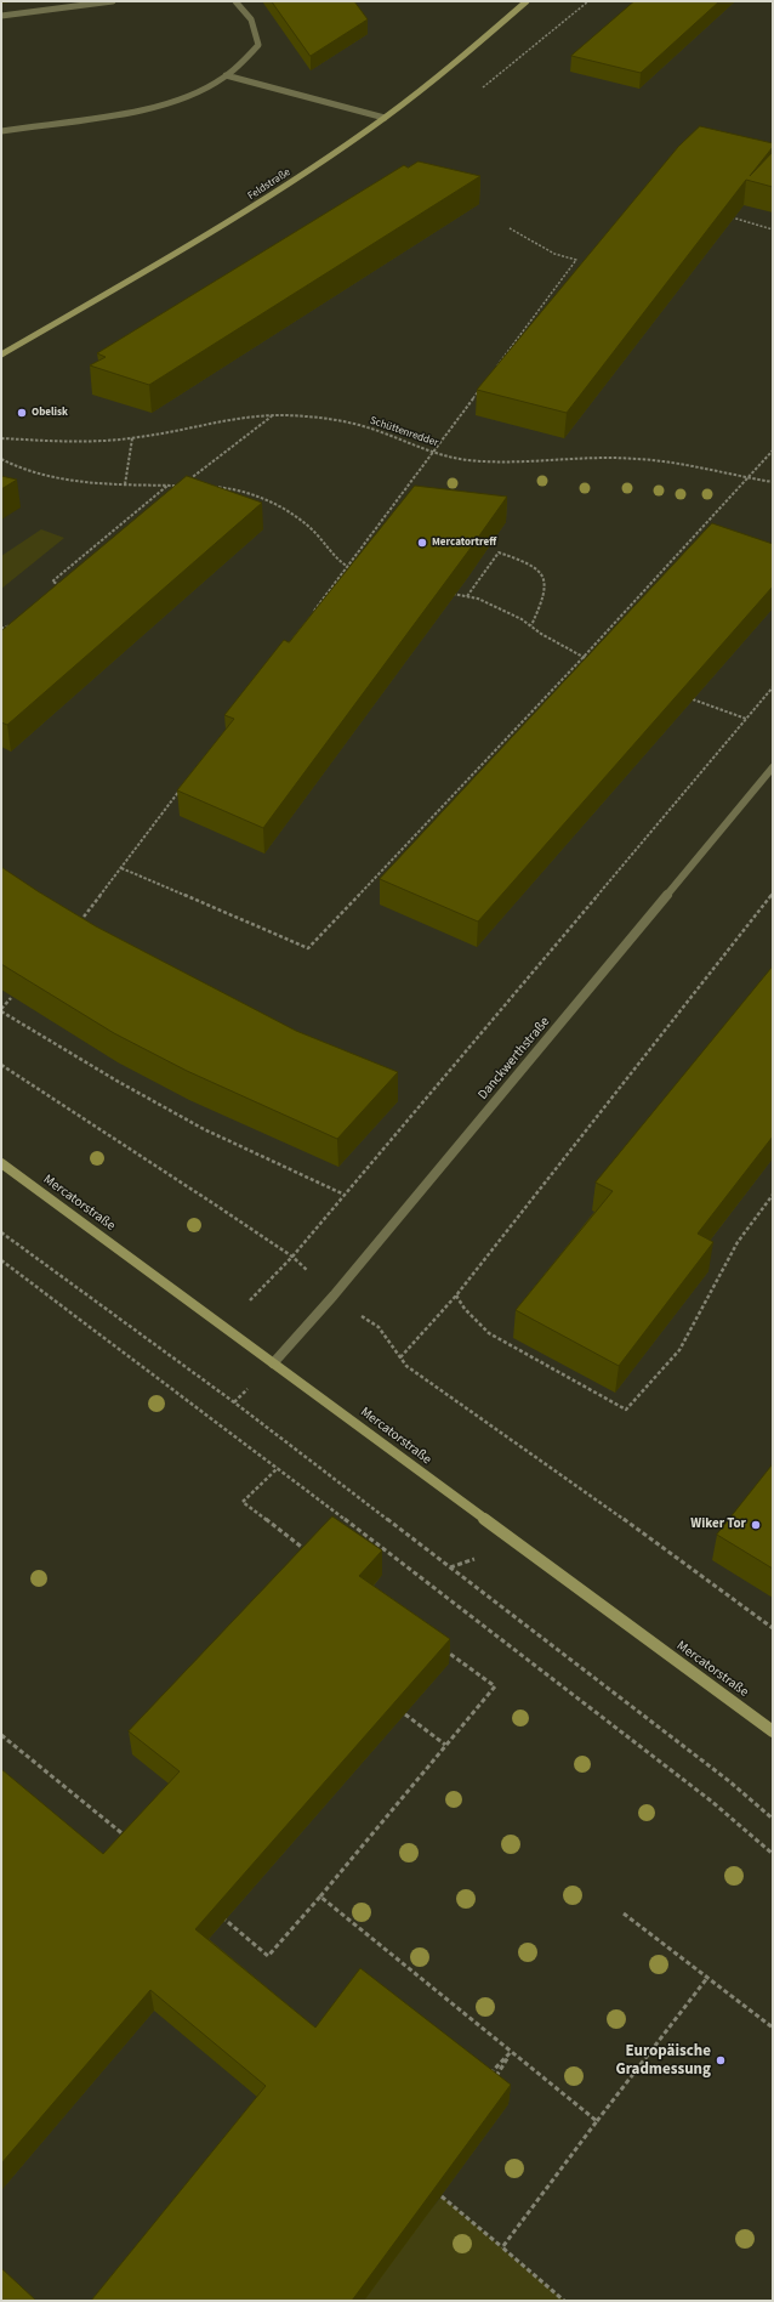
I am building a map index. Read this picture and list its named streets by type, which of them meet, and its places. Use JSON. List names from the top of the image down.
{
  "streets": {
    "street": ["Feldstraße", "Danckwerthstraße", "Mercatorstraße"],
    "path": ["Schüttenredder"]
  },
  "crossings": [
    ["Danckwerthstraße", "Mercatorstraße"]
  ],
  "places": [
    "Obelisk",
    "Mercatortreff",
    "Wiker Tor",
    "Europäische Gradmessung"
  ]
}
